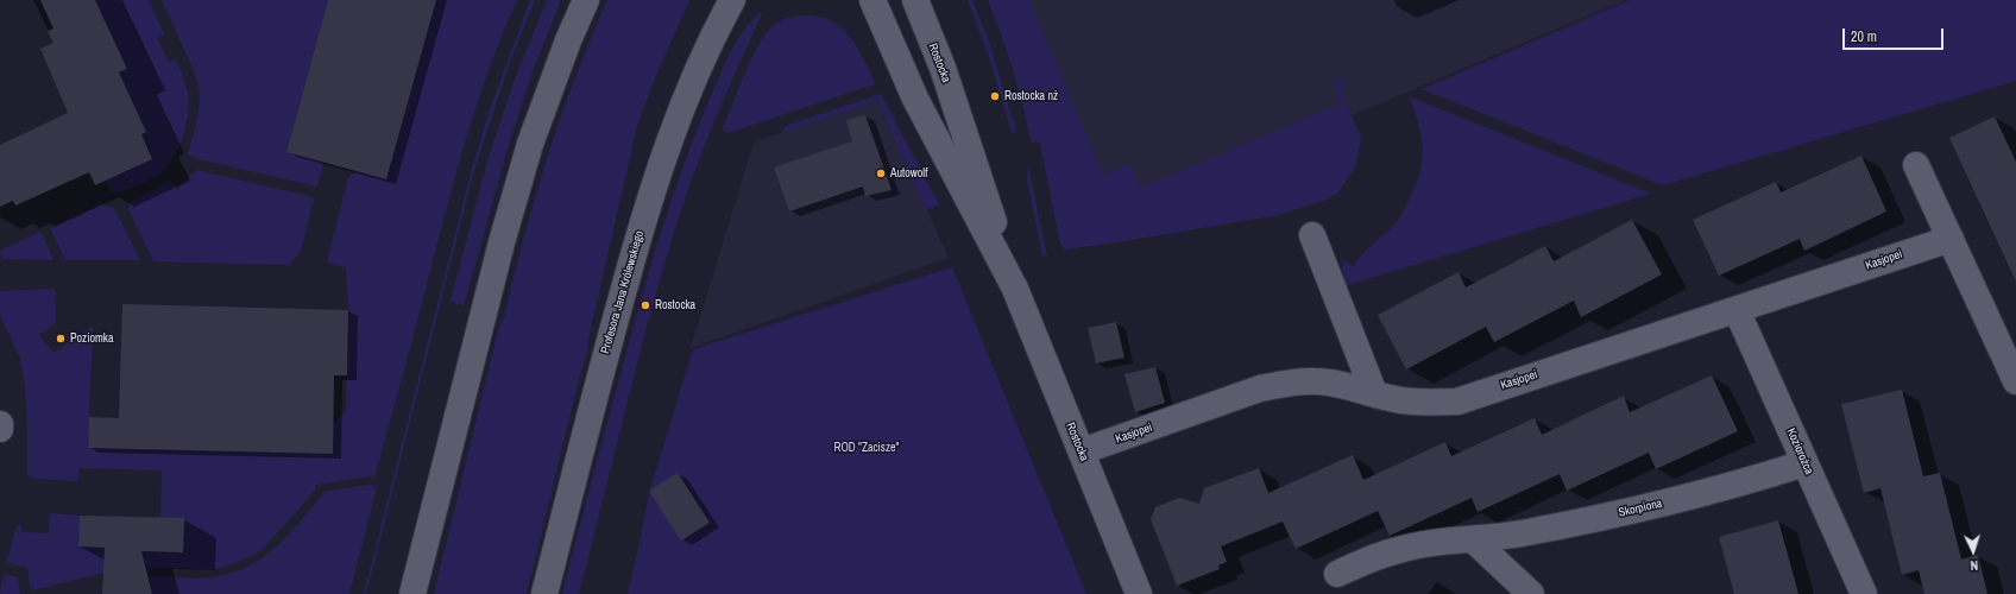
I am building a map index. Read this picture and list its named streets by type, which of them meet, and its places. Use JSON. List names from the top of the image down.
{
  "streets": {
    "street": [
      "Rostocka",
      "Kasjopei",
      "Profesora Jana Królewskiego",
      "Koziorożca",
      "Skorpiona"
    ]
  },
  "crossings": [
    ["Rostocka", "Kasjopei"],
    ["Kasjopei", "Koziorożca"],
    ["Koziorożca", "Skorpiona"]
  ],
  "parks": ["ROD \"Zacisze\""],
  "places": [
    "Rostocka nż",
    "Autowolf",
    "Rostocka",
    "Poziomka"
  ],
  "scale_bar": "20 m",
  "north": "bottom"
}
